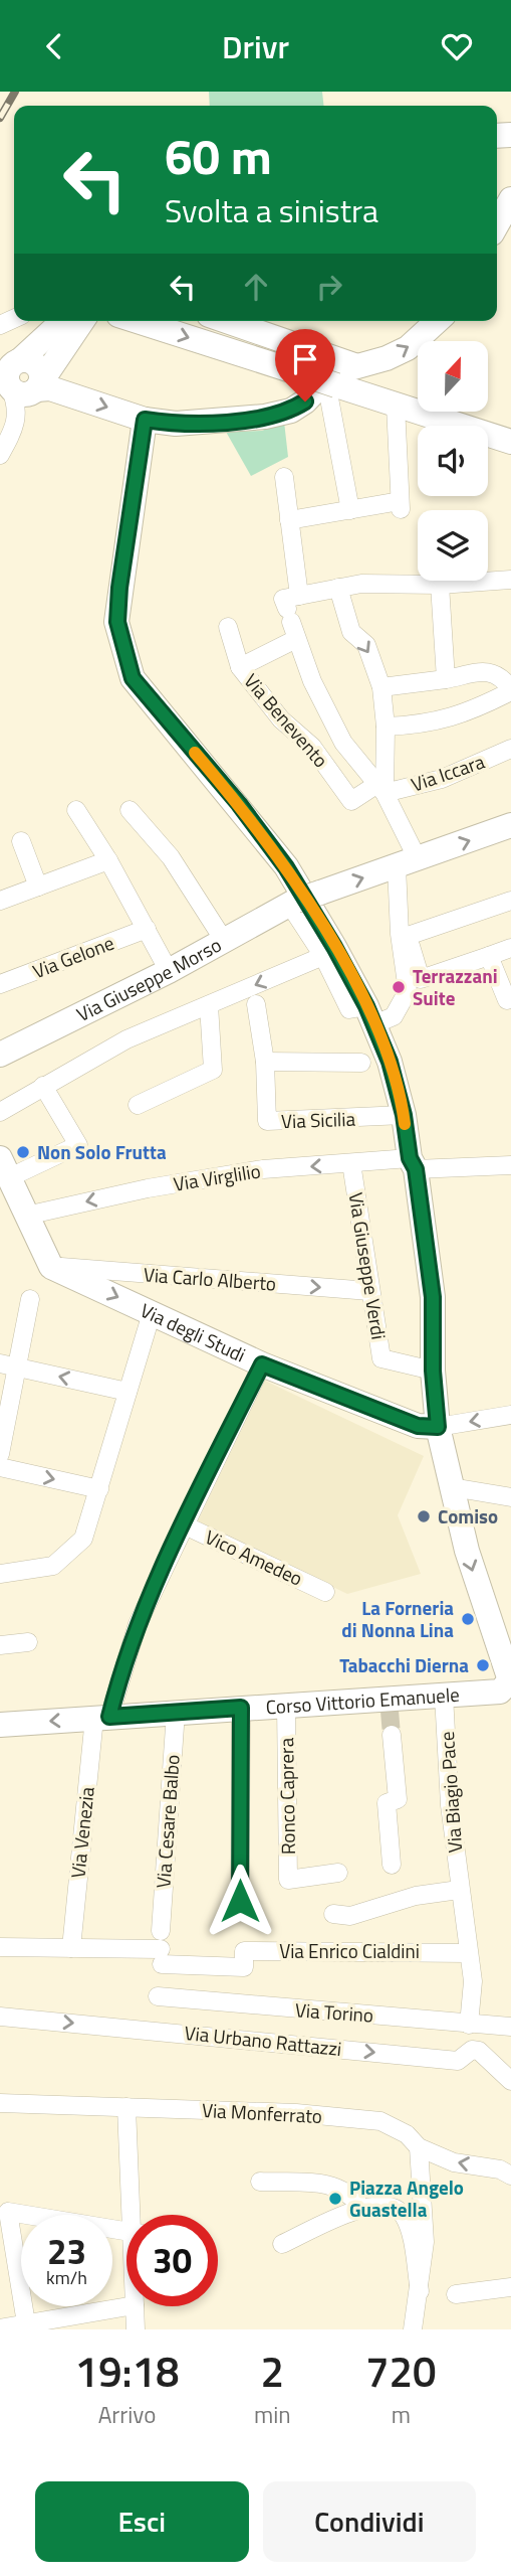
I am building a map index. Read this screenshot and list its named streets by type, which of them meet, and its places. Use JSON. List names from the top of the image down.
{
  "streets": {
    "street": [
      "Via Benevento",
      "Via Iccara",
      "Via Gelone",
      "Via Giuseppe Morso",
      "Via Sicilia",
      "Via Virglilio",
      "Via Giuseppe Verdi",
      "Via Carlo Alberto",
      "Via degli Studi",
      "Vico Amedeo",
      "Corso Vittorio Emanuele",
      "Via Biagio Pace",
      "Ronco Caprera",
      "Via Cesare Balbo",
      "Via Venezia",
      "Via Enrico Cialdini",
      "Via Torino",
      "Via Urbano Rattazzi",
      "Via Monferrato"
    ]
  },
  "crossings": [
    ["Via Benevento", "Via Iccara"],
    ["Via Virglilio", "Via Giuseppe Verdi"],
    ["Via Giuseppe Verdi", "Via Carlo Alberto"],
    ["Via Carlo Alberto", "Via degli Studi"],
    ["Via degli Studi", "Via Venezia"],
    ["Vico Amedeo", "Via Venezia"],
    ["Corso Vittorio Emanuele", "Via Biagio Pace"],
    ["Corso Vittorio Emanuele", "Ronco Caprera"],
    ["Corso Vittorio Emanuele", "Via Cesare Balbo"],
    ["Corso Vittorio Emanuele", "Via Venezia"],
    ["Via Biagio Pace", "Via Enrico Cialdini"],
    ["Via Biagio Pace", "Via Torino"],
    ["Via Cesare Balbo", "Via Enrico Cialdini"]
  ],
  "one_way": ["Via Carlo Alberto"],
  "places": [
    "Terrazzani Suite",
    "Non Solo Frutta",
    "Comiso",
    "La Forneria di Nonna Lina",
    "Tabacchi Dierna",
    "Piazza Angelo Guastella"
  ],
  "north": "top",
  "page": {
    "header": "Drivr",
    "turn": ["60 m", "Svolta a sinistra"],
    "speed": "23 km/h",
    "limit": "30",
    "eta": [
      "19:18",
      "Arrivo",
      "2",
      "min",
      "720",
      "m"
    ],
    "buttons": ["Esci", "Condividi"]
  }
}
